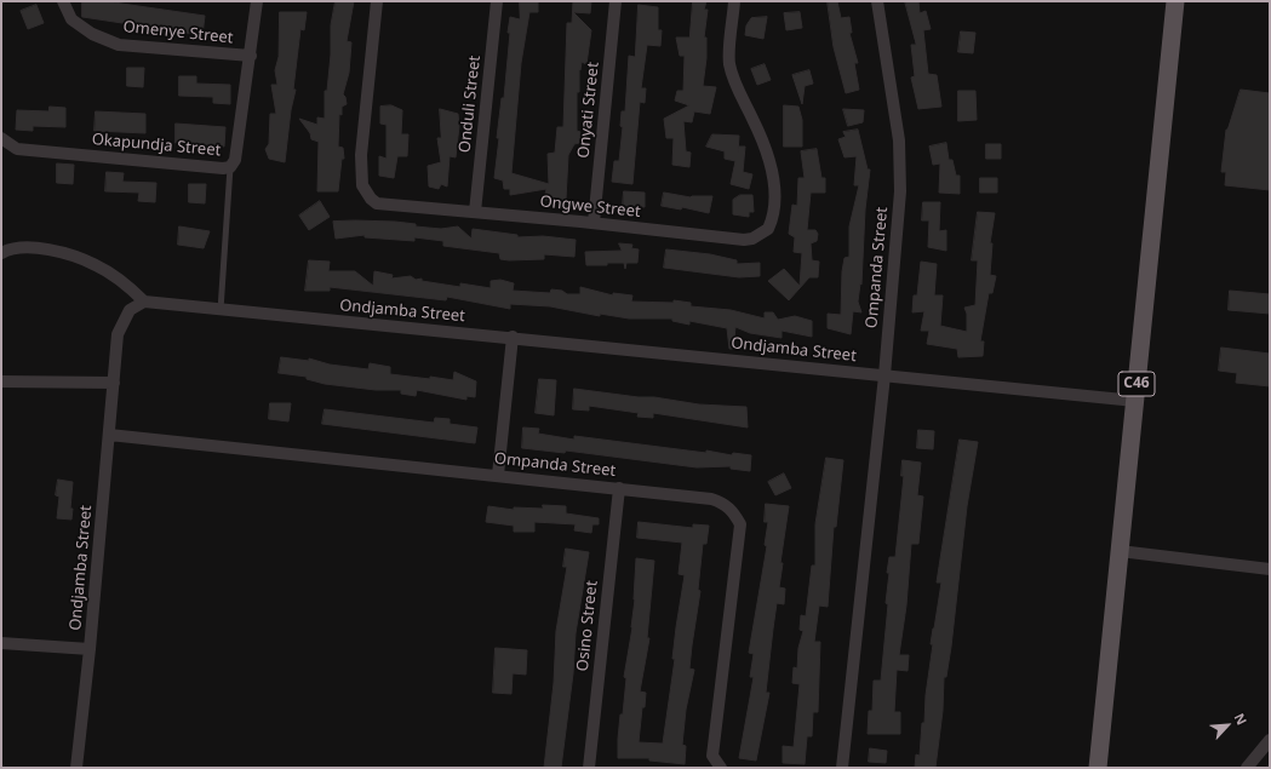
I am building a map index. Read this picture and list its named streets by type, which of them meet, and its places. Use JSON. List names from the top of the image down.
{
  "streets": {
    "main road": ["C46"],
    "street": [
      "Omenye Street",
      "Onduli Street",
      "Onyati Street",
      "Okapundja Street",
      "Ongwe Street",
      "Ompanda Street",
      "Ondjamba Street",
      "Osino Street"
    ]
  },
  "crossings": [
    ["Omenye Street", "Okapundja Street"],
    ["Onduli Street", "Ongwe Street"],
    ["Onyati Street", "Ongwe Street"],
    ["Ompanda Street", "Ondjamba Street"],
    ["Ompanda Street", "Osino Street"],
    ["Ondjamba Street", "C46"]
  ],
  "north": "top right"
}
